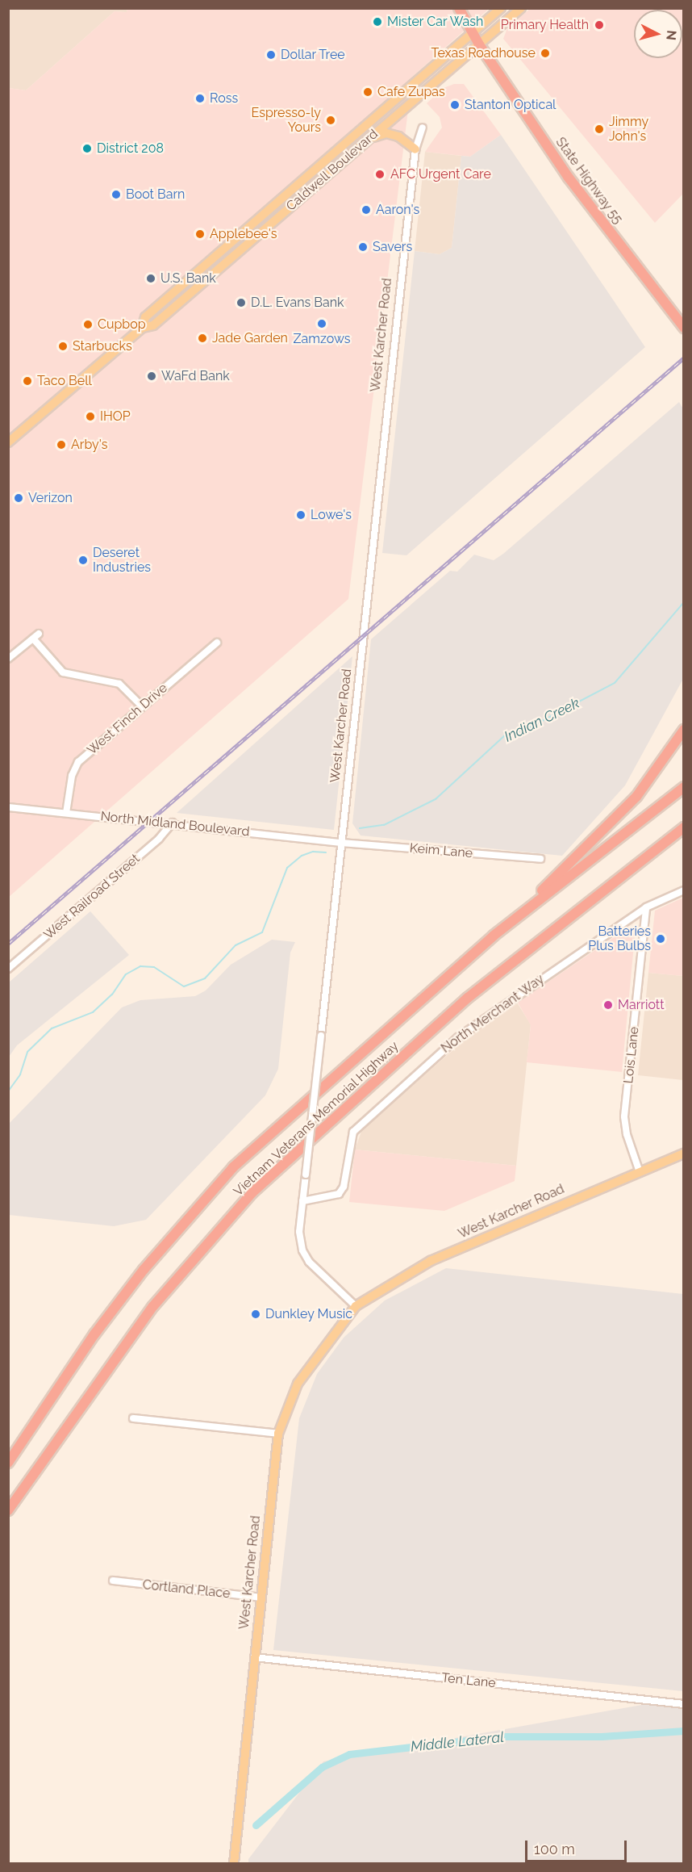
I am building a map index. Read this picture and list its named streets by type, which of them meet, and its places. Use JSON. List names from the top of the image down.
{
  "streets": {
    "highway": ["State Highway 55", "Vietnam Veterans Memorial Highway"],
    "main road": ["Caldwell Boulevard", "West Karcher Road"],
    "street": [
      "West Finch Drive",
      "North Midland Boulevard",
      "Keim Lane",
      "West Railroad Street",
      "North Merchant Way",
      "Lois Lane",
      "Cortland Place",
      "Ten Lane"
    ]
  },
  "crossings": [
    ["Caldwell Boulevard", "State Highway 55"],
    ["West Karcher Road", "North Midland Boulevard"],
    ["West Karcher Road", "Keim Lane"],
    ["West Karcher Road", "North Merchant Way"],
    ["West Karcher Road", "Lois Lane"],
    ["West Karcher Road", "Cortland Place"],
    ["West Karcher Road", "Ten Lane"],
    ["West Finch Drive", "North Midland Boulevard"],
    ["North Midland Boulevard", "Keim Lane"],
    ["North Midland Boulevard", "West Railroad Street"],
    ["North Merchant Way", "Lois Lane"]
  ],
  "water": ["Indian Creek", "Middle Lateral"],
  "places": [
    "Mister Car Wash",
    "Primary Health",
    "Texas Roadhouse",
    "Dollar Tree",
    "Cafe Zupas",
    "Ross",
    "Stanton Optical",
    "Espresso-ly Yours",
    "Jimmy John's",
    "District 208",
    "AFC Urgent Care",
    "Boot Barn",
    "Aaron's",
    "Applebee's",
    "Savers",
    "U.S. Bank",
    "D.L. Evans Bank",
    "Zamzows",
    "Cupbop",
    "Jade Garden",
    "Starbucks",
    "WaFd Bank",
    "Taco Bell",
    "IHOP",
    "Arby's",
    "Verizon",
    "Lowe's",
    "Deseret Industries",
    "Batteries Plus Bulbs",
    "Marriott",
    "Dunkley Music"
  ],
  "scale_bar": "100 m",
  "north": "right"
}
